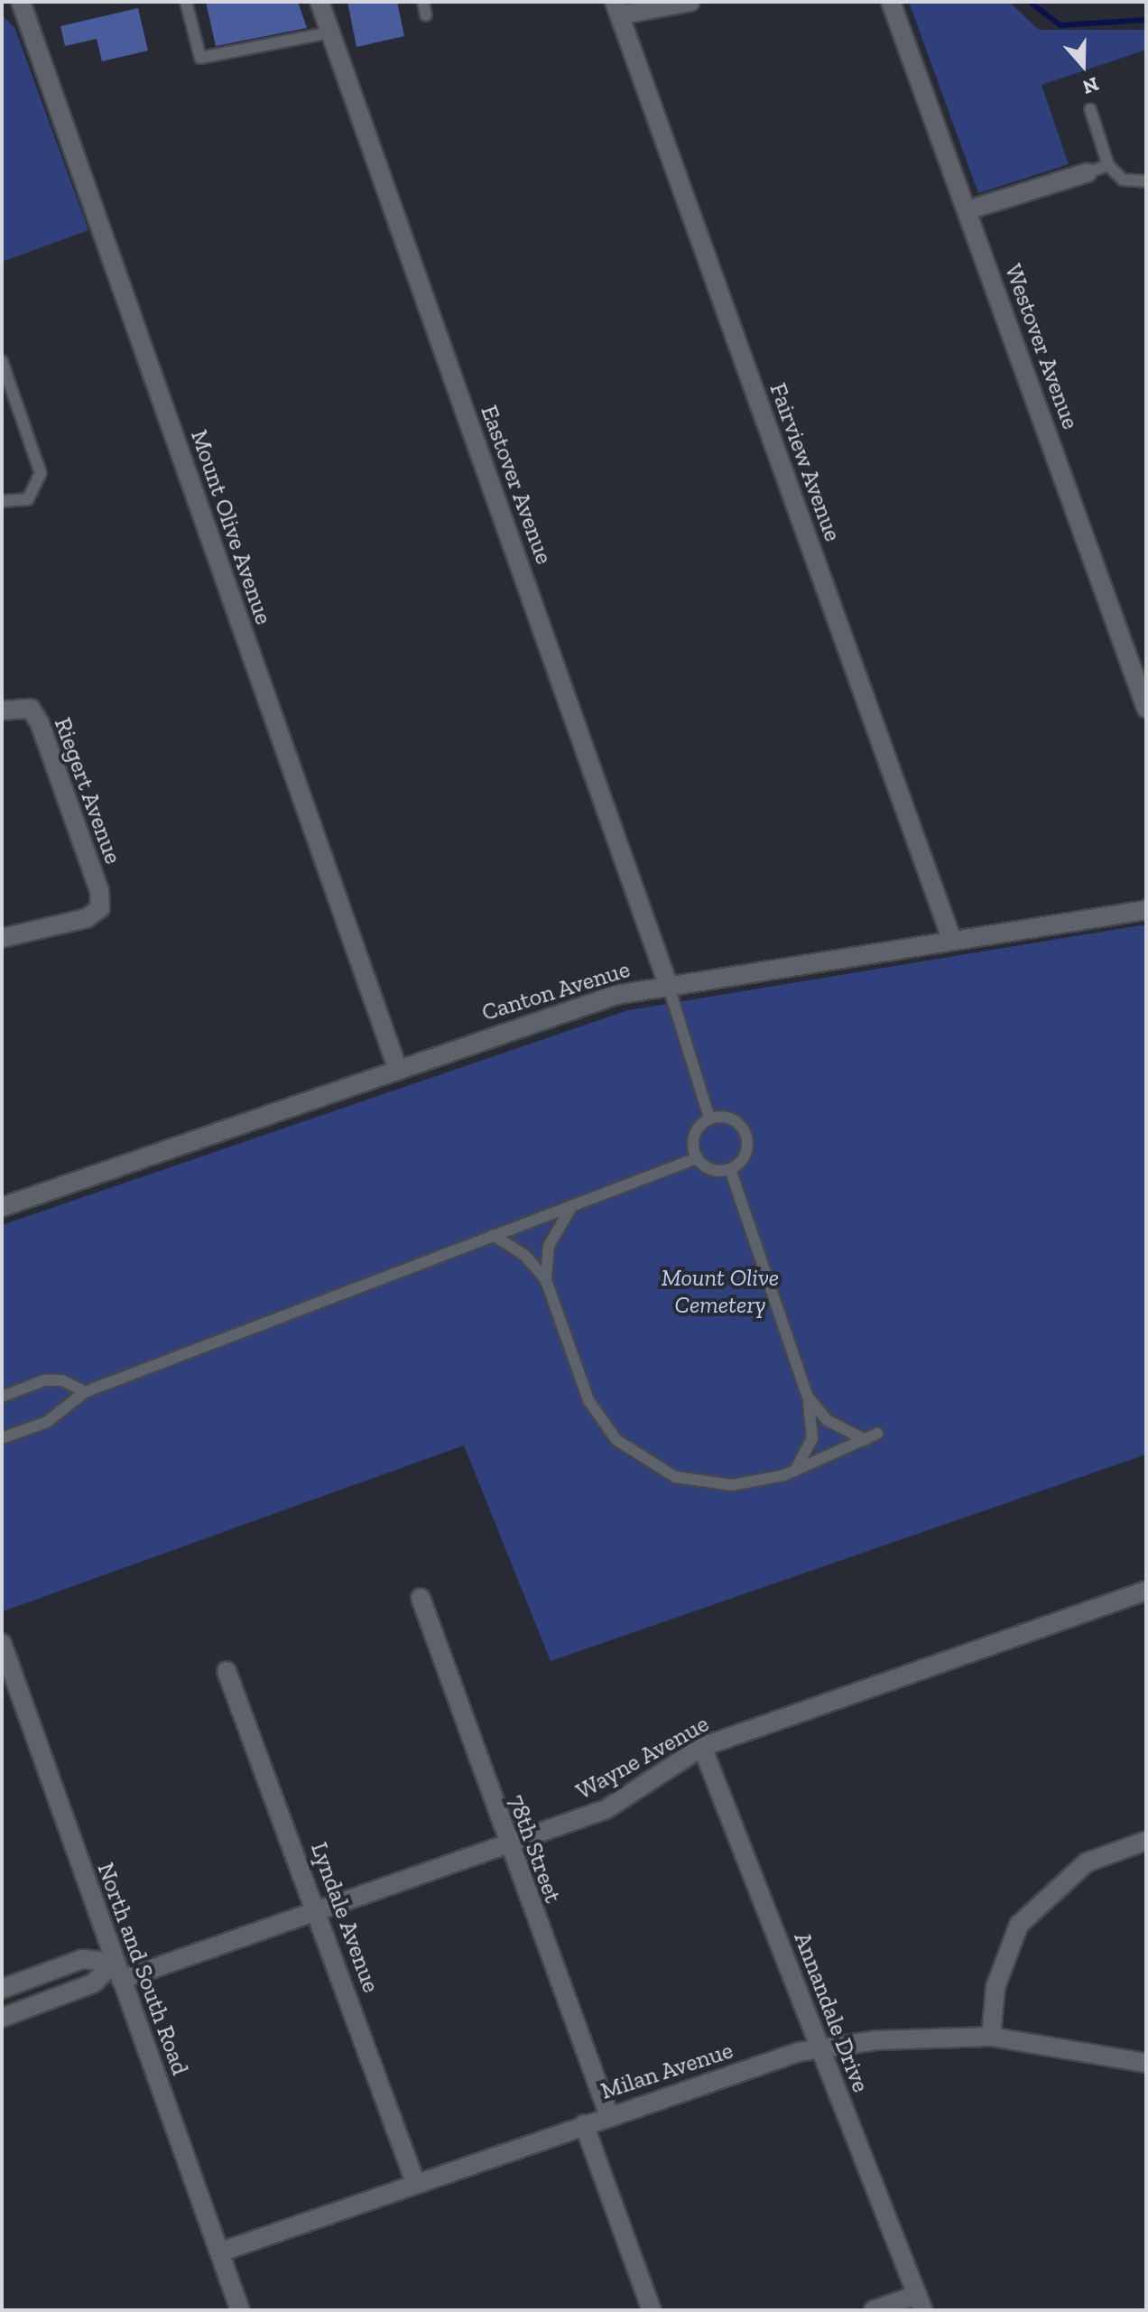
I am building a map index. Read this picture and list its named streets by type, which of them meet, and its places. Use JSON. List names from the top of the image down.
{
  "streets": {
    "street": [
      "Westover Avenue",
      "Fairview Avenue",
      "Eastover Avenue",
      "Mount Olive Avenue",
      "Riegert Avenue",
      "Canton Avenue",
      "Wayne Avenue",
      "78th Street",
      "Lyndale Avenue",
      "North and South Road",
      "Annandale Drive",
      "Milan Avenue"
    ]
  },
  "crossings": [
    ["Fairview Avenue", "Canton Avenue"],
    ["Eastover Avenue", "Canton Avenue"],
    ["Mount Olive Avenue", "Canton Avenue"],
    ["Wayne Avenue", "78th Street"],
    ["Wayne Avenue", "Lyndale Avenue"],
    ["Wayne Avenue", "North and South Road"],
    ["Wayne Avenue", "Annandale Drive"],
    ["78th Street", "Milan Avenue"],
    ["Lyndale Avenue", "Milan Avenue"],
    ["North and South Road", "Milan Avenue"],
    ["Annandale Drive", "Milan Avenue"]
  ],
  "parks": ["Mount Olive Cemetery"],
  "north": "bottom"
}
